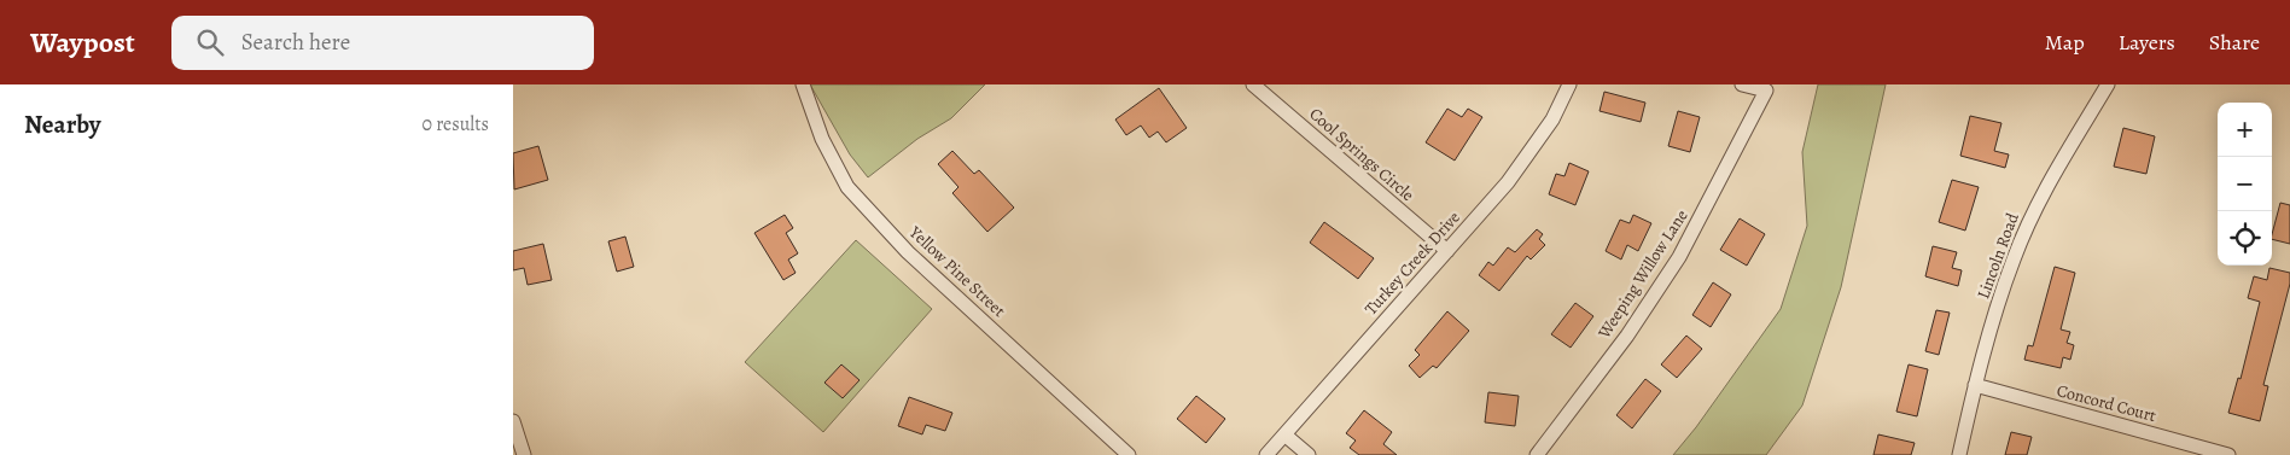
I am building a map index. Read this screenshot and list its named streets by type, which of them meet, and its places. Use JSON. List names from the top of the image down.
{
  "streets": {
    "street": [
      "Cool Springs Circle",
      "Lincoln Road",
      "Turkey Creek Drive",
      "Yellow Pine Street",
      "Weeping Willow Lane",
      "Concord Court"
    ]
  },
  "crossings": [
    ["Cool Springs Circle", "Turkey Creek Drive"],
    ["Lincoln Road", "Concord Court"]
  ],
  "page": {
    "header": "Waypost",
    "search": "Search here",
    "nav": ["Map", "Layers", "Share"],
    "heading": ["Nearby", "0 results"],
    "map_buttons": ["+", "−"]
  }
}
